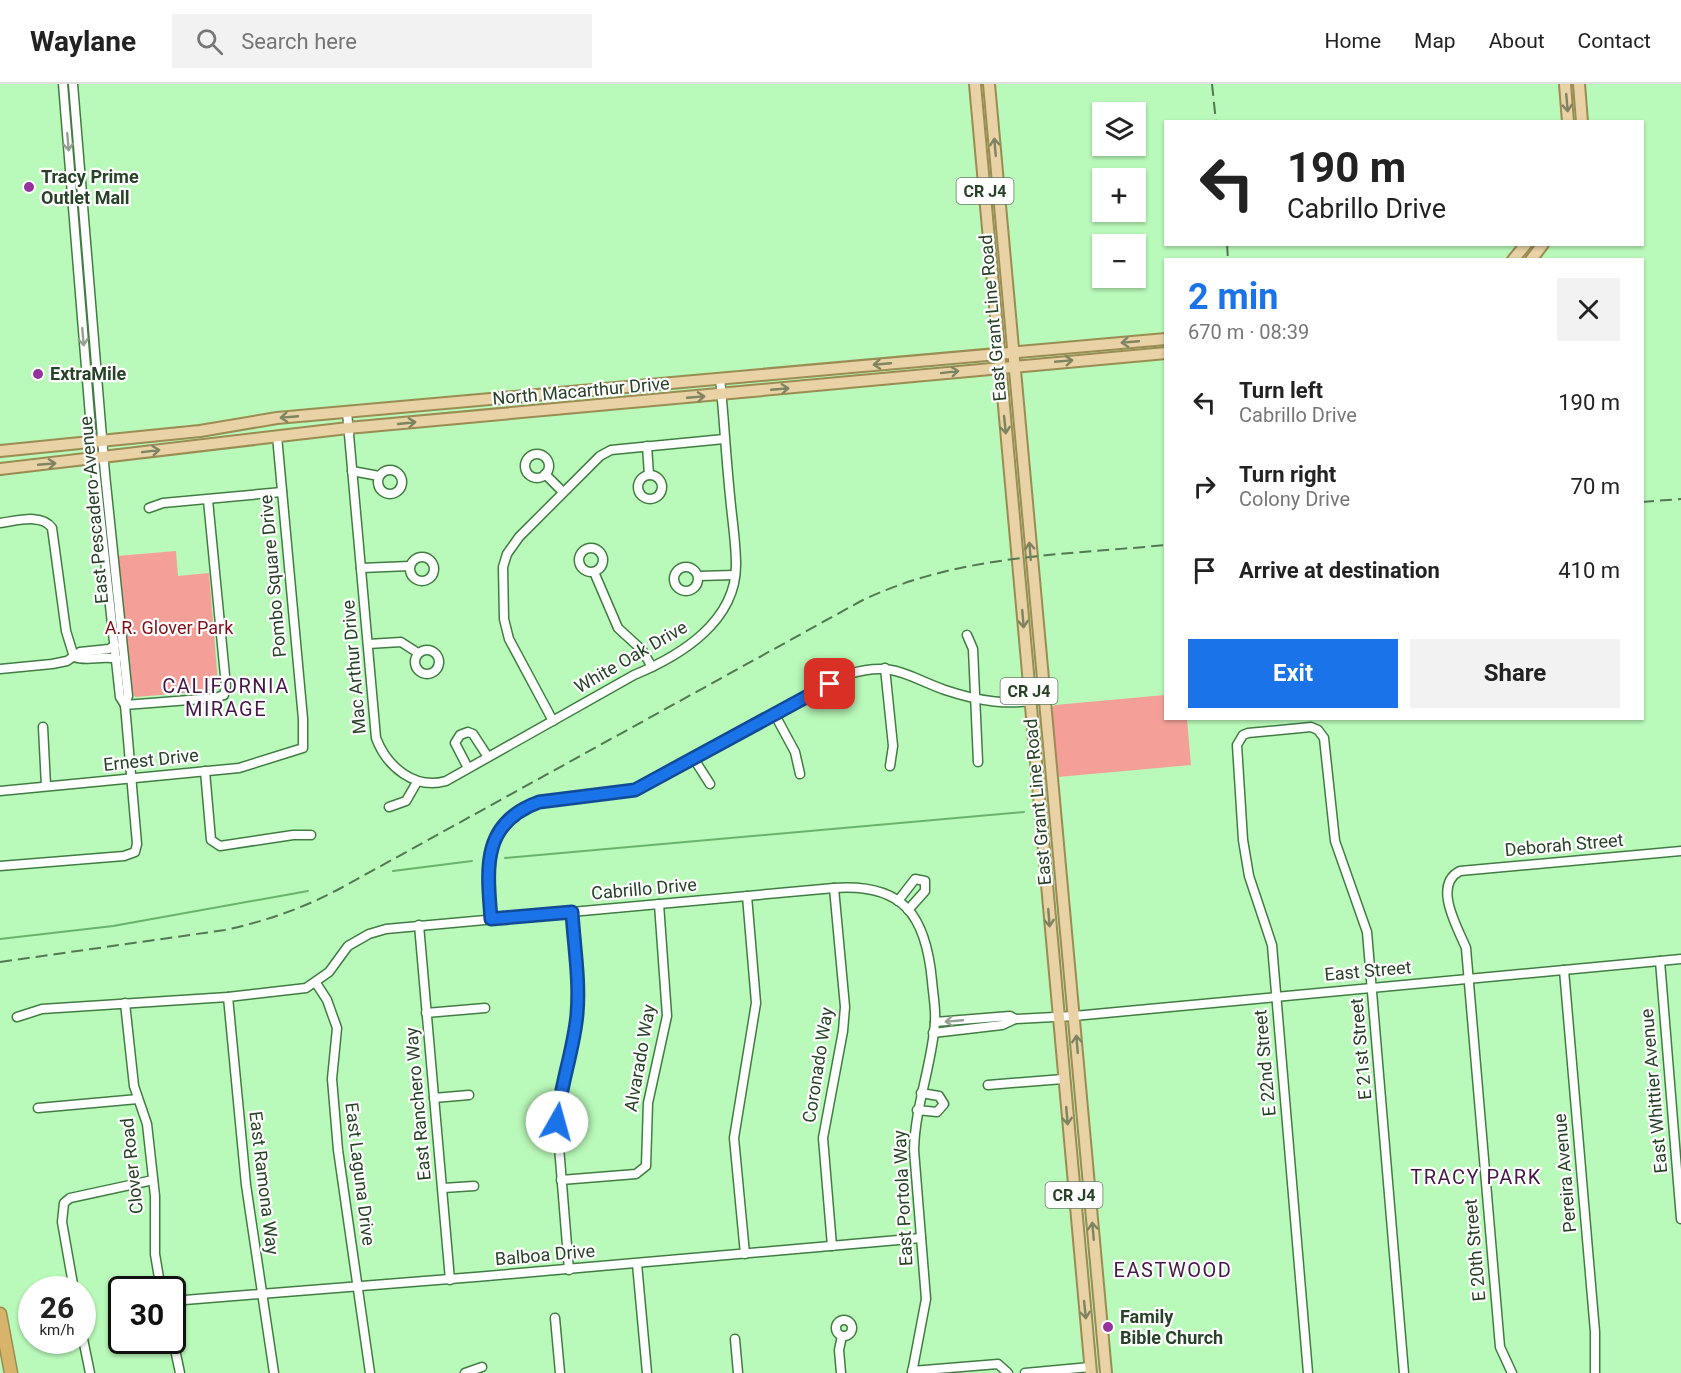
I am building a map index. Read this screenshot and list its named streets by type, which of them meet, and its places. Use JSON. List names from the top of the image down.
{
  "streets": {
    "main road": ["CR J4", "East Grant Line Road", "North Macarthur Drive"],
    "street": [
      "East Pescadero Avenue",
      "Pombo Square Drive",
      "White Oak Drive",
      "Mac Arthur Drive",
      "Ernest Drive",
      "Deborah Street",
      "Cabrillo Drive",
      "East Street",
      "E 21st Street",
      "Alvarado Way",
      "E 22nd Street",
      "Coronado Way",
      "East Whittier Avenue",
      "East Ranchero Way",
      "Clover Road",
      "Pereira Avenue",
      "East Laguna Drive",
      "East Ramona Way",
      "East Portola Way",
      "E 20th Street",
      "Balboa Drive"
    ]
  },
  "crossings": [
    ["East Grant Line Road", "North Macarthur Drive"],
    ["East Grant Line Road", "East Street"],
    ["North Macarthur Drive", "East Pescadero Avenue"],
    ["North Macarthur Drive", "Pombo Square Drive"],
    ["North Macarthur Drive", "White Oak Drive"],
    ["North Macarthur Drive", "Mac Arthur Drive"],
    ["Pombo Square Drive", "Ernest Drive"],
    ["White Oak Drive", "Mac Arthur Drive"],
    ["Deborah Street", "E 20th Street"],
    ["Cabrillo Drive", "Alvarado Way"],
    ["Cabrillo Drive", "Coronado Way"],
    ["Cabrillo Drive", "East Ranchero Way"],
    ["Cabrillo Drive", "East Laguna Drive"],
    ["Cabrillo Drive", "East Portola Way"],
    ["East Street", "E 21st Street"],
    ["East Street", "E 22nd Street"],
    ["East Street", "East Whittier Avenue"],
    ["East Street", "Pereira Avenue"],
    ["East Street", "E 20th Street"],
    ["E 21st Street", "E 22nd Street"],
    ["Coronado Way", "Balboa Drive"],
    ["East Ranchero Way", "Balboa Drive"],
    ["East Laguna Drive", "Balboa Drive"],
    ["East Ramona Way", "Balboa Drive"],
    ["East Portola Way", "Balboa Drive"]
  ],
  "districts": ["CALIFORNIA MIRAGE", "TRACY PARK", "EASTWOOD"],
  "parks": ["A.R. Glover Park"],
  "places": ["Tracy Prime Outlet Mall", "ExtraMile", "Family Bible Church"],
  "page": {
    "header": "Waylane",
    "search": "Search here",
    "nav": [
      "Home",
      "Map",
      "About",
      "Contact"
    ],
    "map_buttons": ["+", "−"],
    "turn": ["190 m", "Cabrillo Drive"],
    "heading": ["2 min", "670 m · 08:39"],
    "list": [
      {
        "name": "Turn left",
        "note": "Cabrillo Drive",
        "value": "190 m"
      },
      {
        "name": "Turn right",
        "note": "Colony Drive",
        "value": "70 m"
      },
      {
        "name": "Arrive at destination",
        "value": "410 m"
      }
    ],
    "buttons": ["Exit", "Share"],
    "speed": "26 km/h",
    "limit": "30"
  }
}
